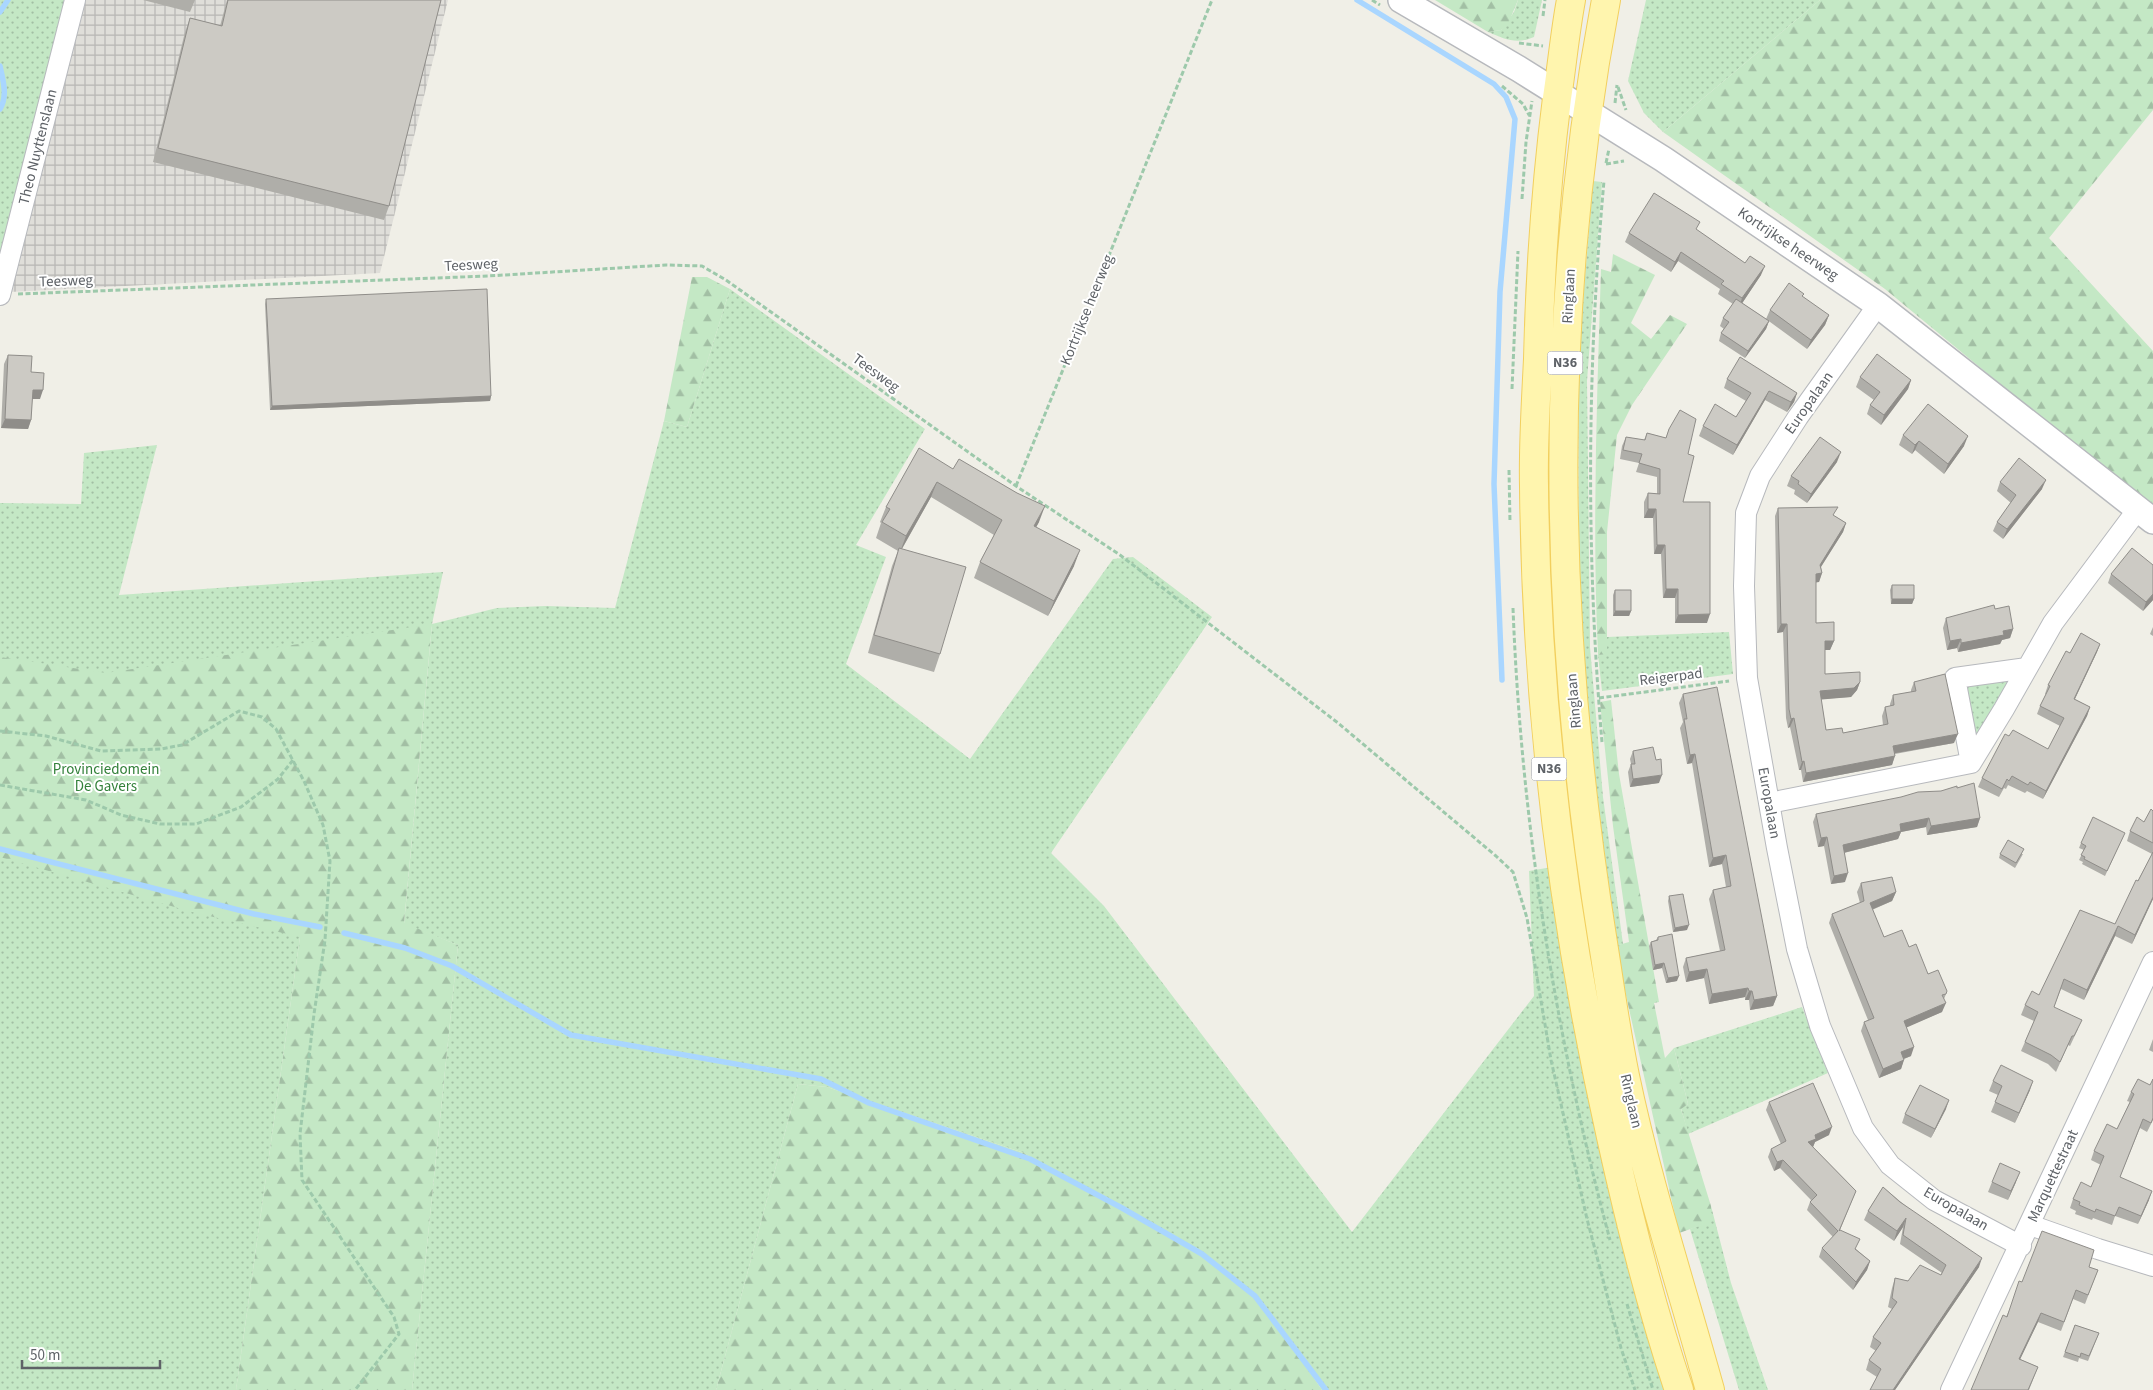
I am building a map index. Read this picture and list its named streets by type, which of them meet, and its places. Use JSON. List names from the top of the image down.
{
  "streets": {
    "main road": ["Ringlaan", "N36"],
    "street": [
      "Theo Nuyttenslaan",
      "Kortrijkse heerweg",
      "Europalaan",
      "Marquettestraat"
    ],
    "path": ["Teesweg", "Reigerpad"]
  },
  "crossings": [
    ["Theo Nuyttenslaan", "Teesweg"],
    ["Kortrijkse heerweg", "Teesweg"],
    ["Kortrijkse heerweg", "Ringlaan"],
    ["Kortrijkse heerweg", "Europalaan"],
    ["Europalaan", "Reigerpad"],
    ["Europalaan", "Marquettestraat"]
  ],
  "parks": ["Provinciedomein De Gavers"],
  "scale_bar": "50 m"
}
